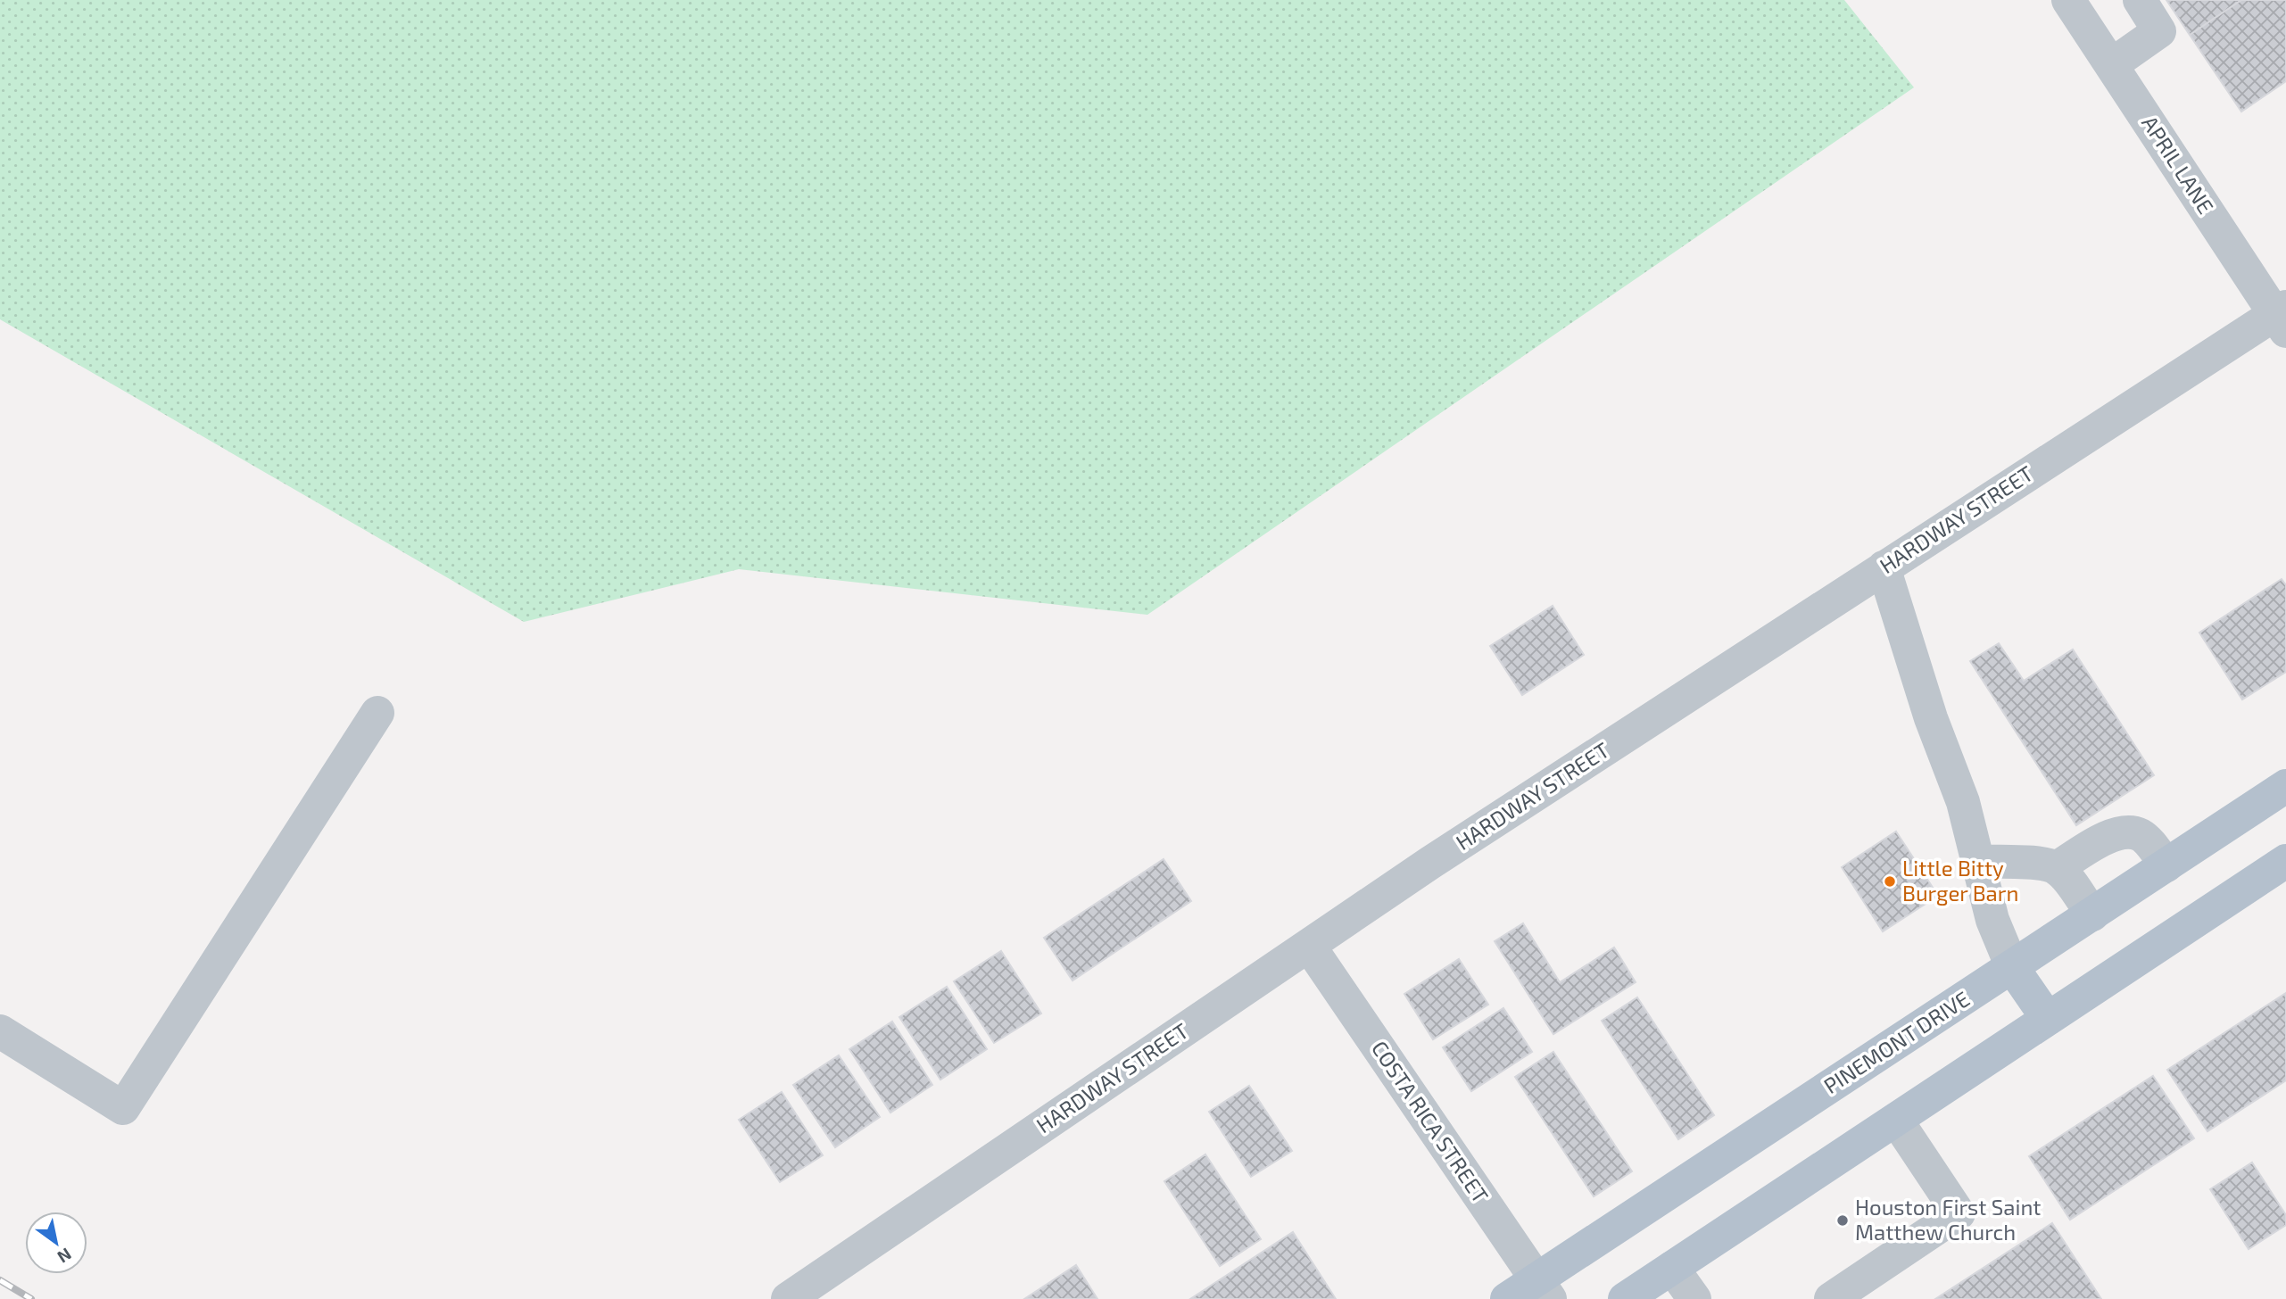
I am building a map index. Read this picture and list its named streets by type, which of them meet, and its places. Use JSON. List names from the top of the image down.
{
  "streets": {
    "main road": ["PINEMONT DRIVE"],
    "street": ["APRIL LANE", "HARDWAY STREET", "COSTA RICA STREET"]
  },
  "crossings": [
    ["APRIL LANE", "HARDWAY STREET"],
    ["HARDWAY STREET", "COSTA RICA STREET"],
    ["PINEMONT DRIVE", "COSTA RICA STREET"]
  ],
  "places": ["Little Bitty Burger Barn", "Houston First Saint Matthew Church"],
  "north": "bottom right"
}
